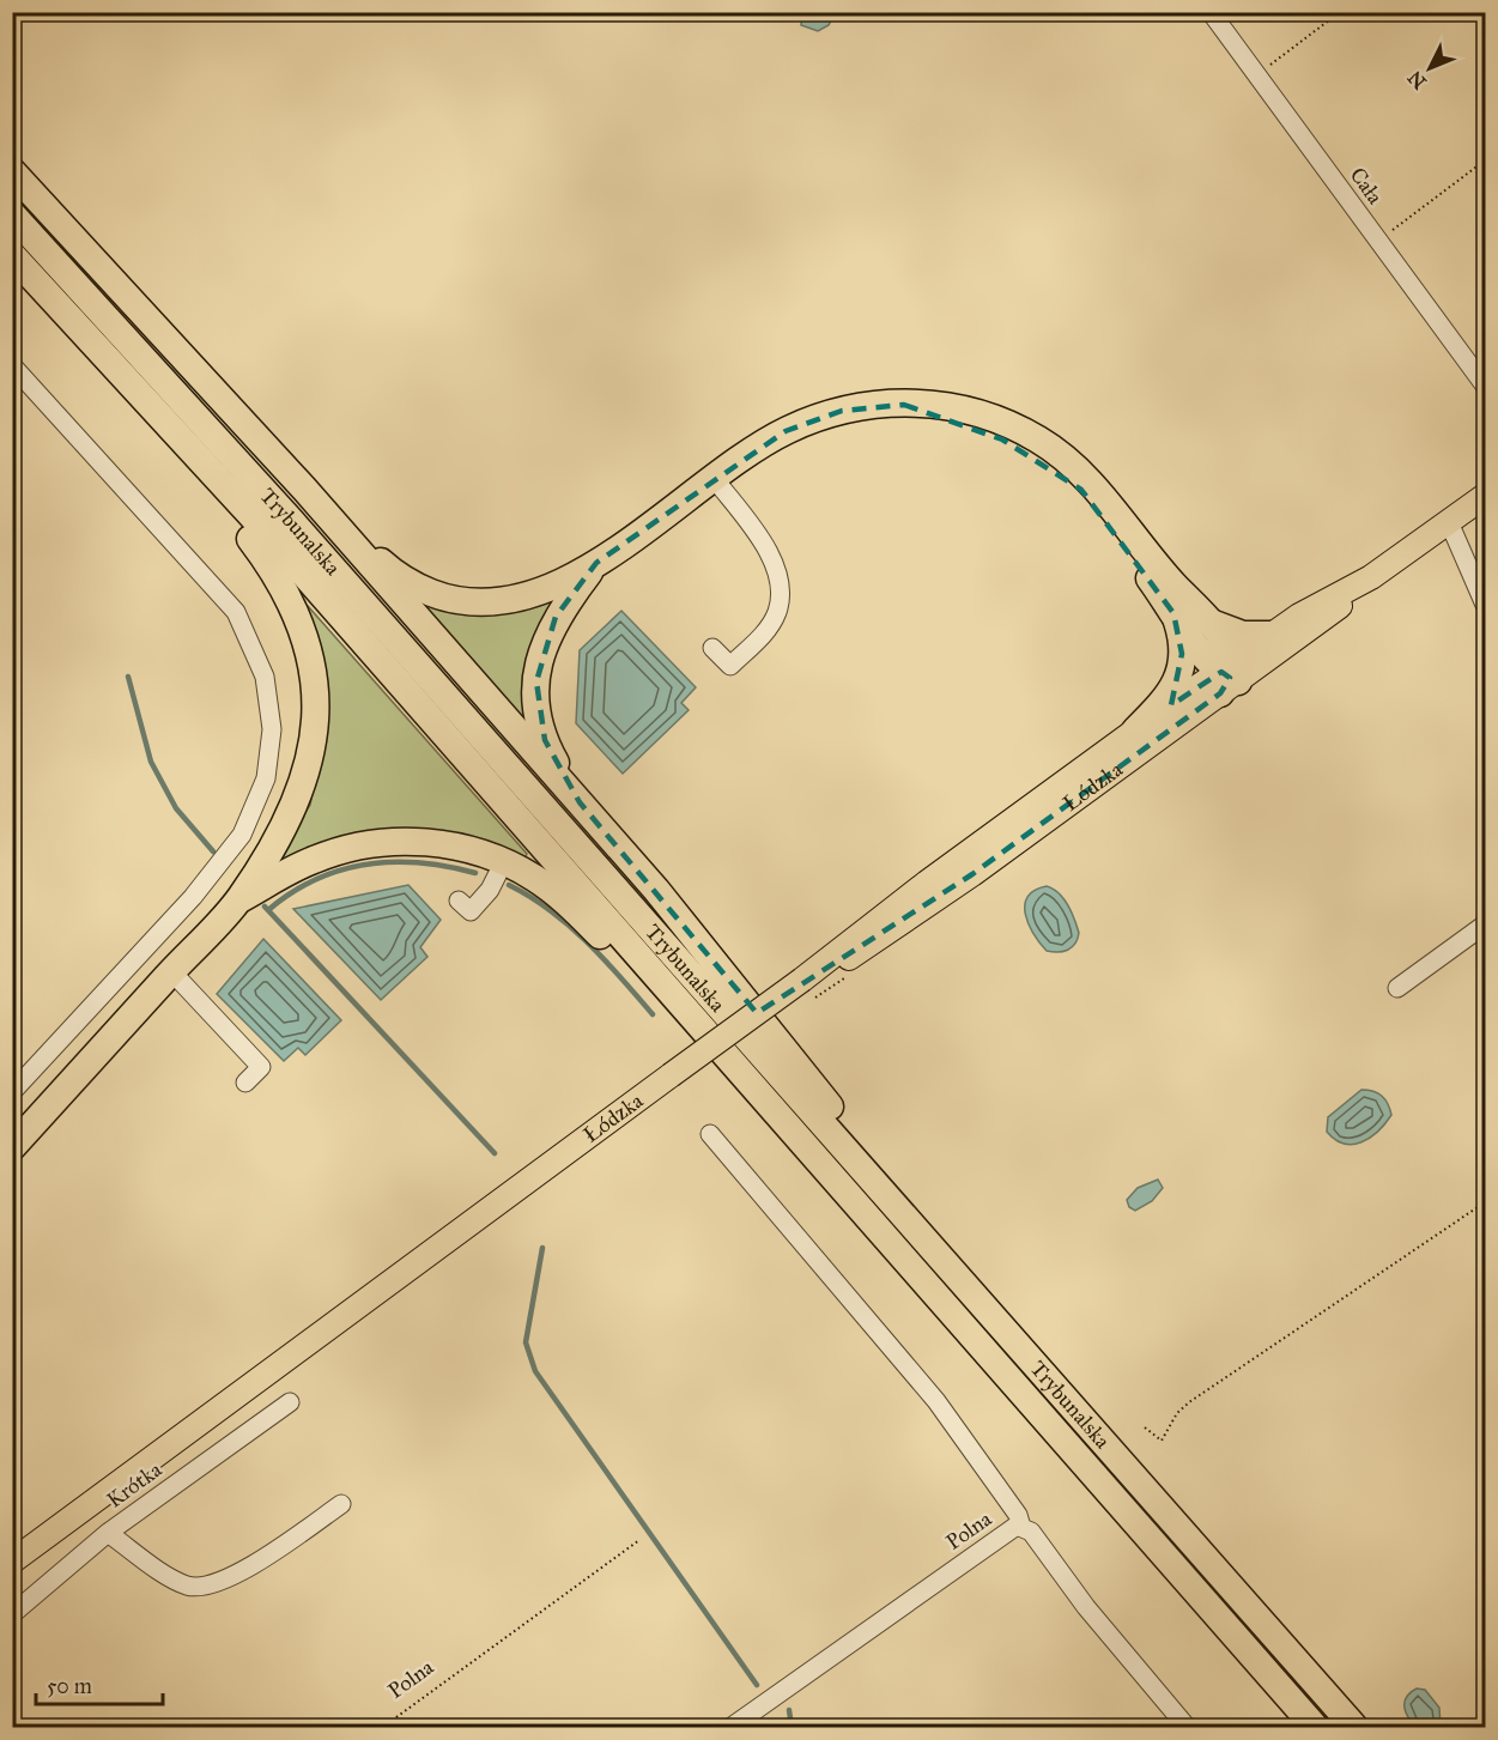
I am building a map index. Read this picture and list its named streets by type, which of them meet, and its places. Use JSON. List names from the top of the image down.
{
  "streets": {
    "highway": ["Trybunalska"],
    "main road": ["Łódzka"],
    "street": ["Cała", "Krótka", "Polna"]
  },
  "scale_bar": "50 m",
  "north": "bottom left"
}
